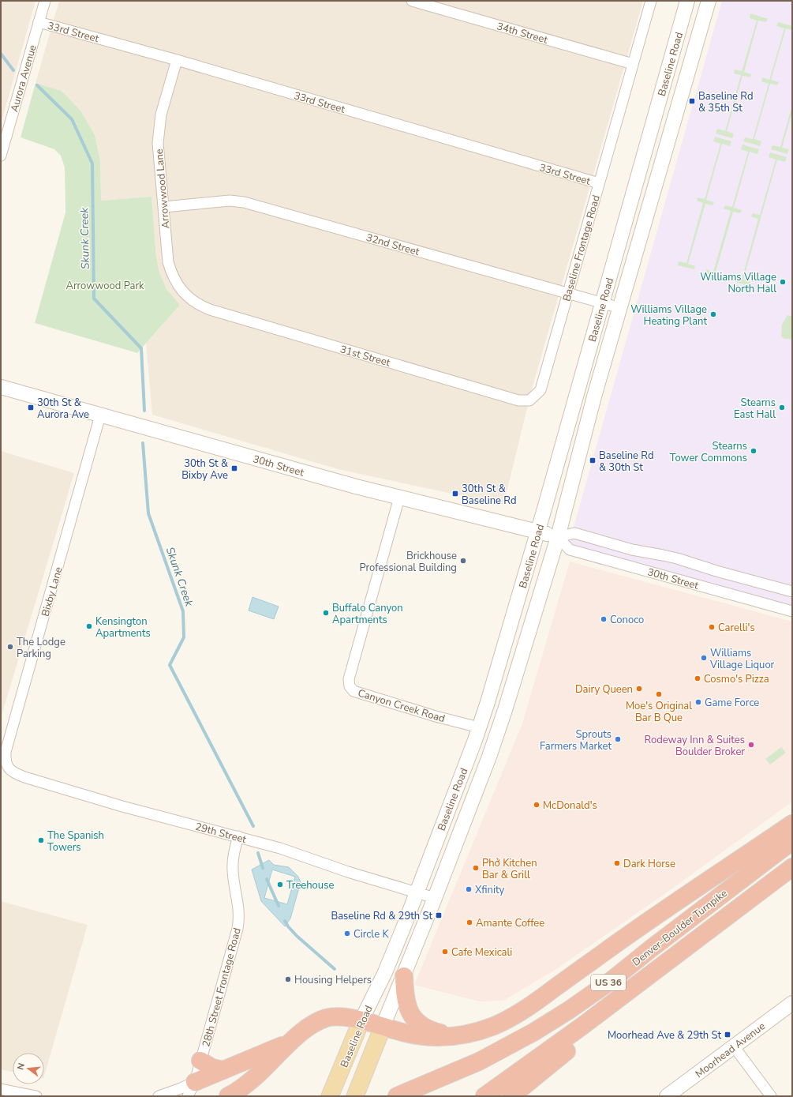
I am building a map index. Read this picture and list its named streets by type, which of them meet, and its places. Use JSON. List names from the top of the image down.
{
  "streets": {
    "highway": ["Denver–Boulder Turnpike", "US 36"],
    "main road": ["Baseline Road", "30th Street", "Moorhead Avenue"],
    "street": [
      "33rd Street",
      "34th Street",
      "Aurora Avenue",
      "Arrowwood Lane",
      "32nd Street",
      "Baseline Frontage Road",
      "31st Street",
      "Bixby Lane",
      "Canyon Creek Road",
      "29th Street",
      "28th Street Frontage Road"
    ]
  },
  "crossings": [
    ["33rd Street", "Aurora Avenue"],
    ["33rd Street", "Arrowwood Lane"],
    ["33rd Street", "Baseline Frontage Road"],
    ["34th Street", "Baseline Frontage Road"],
    ["Baseline Road", "32nd Street"],
    ["Baseline Road", "30th Street"],
    ["Baseline Road", "Canyon Creek Road"],
    ["Baseline Road", "29th Street"],
    ["Arrowwood Lane", "32nd Street"],
    ["Arrowwood Lane", "31st Street"],
    ["32nd Street", "Baseline Frontage Road"],
    ["Baseline Frontage Road", "31st Street"],
    ["30th Street", "Bixby Lane"],
    ["30th Street", "Canyon Creek Road"],
    ["Bixby Lane", "29th Street"],
    ["29th Street", "28th Street Frontage Road"]
  ],
  "water": ["Skunk Creek"],
  "parks": ["Arrowwood Park"],
  "places": {
    "transit": [
      "Baseline Rd & 35th St",
      "30th St & Aurora Ave",
      "Baseline Rd & 30th St",
      "30th St & Bixby Ave",
      "30th St & Baseline Rd",
      "Baseline Rd & 29th St",
      "Moorhead Ave & 29th St"
    ],
    "other": [
      "Williams Village North Hall",
      "Williams Village Heating Plant",
      "Stearns East Hall",
      "Stearns Tower Commons",
      "Brickhouse Professional Building",
      "Buffalo Canyon Apartments",
      "Conoco",
      "Kensington Apartments",
      "Carelli's",
      "The Lodge Parking",
      "Williams Village Liquor",
      "Cosmo's Pizza",
      "Dairy Queen",
      "Moe's Original Bar B Que",
      "Game Force",
      "Sprouts Farmers Market",
      "Rodeway Inn & Suites Boulder Broker",
      "McDonald's",
      "The Spanish Towers",
      "Dark Horse",
      "Phở Kitchen Bar & Grill",
      "Treehouse",
      "Xfinity",
      "Amante Coffee",
      "Circle K",
      "Cafe Mexicali",
      "Housing Helpers"
    ]
  },
  "north": "left"
}
